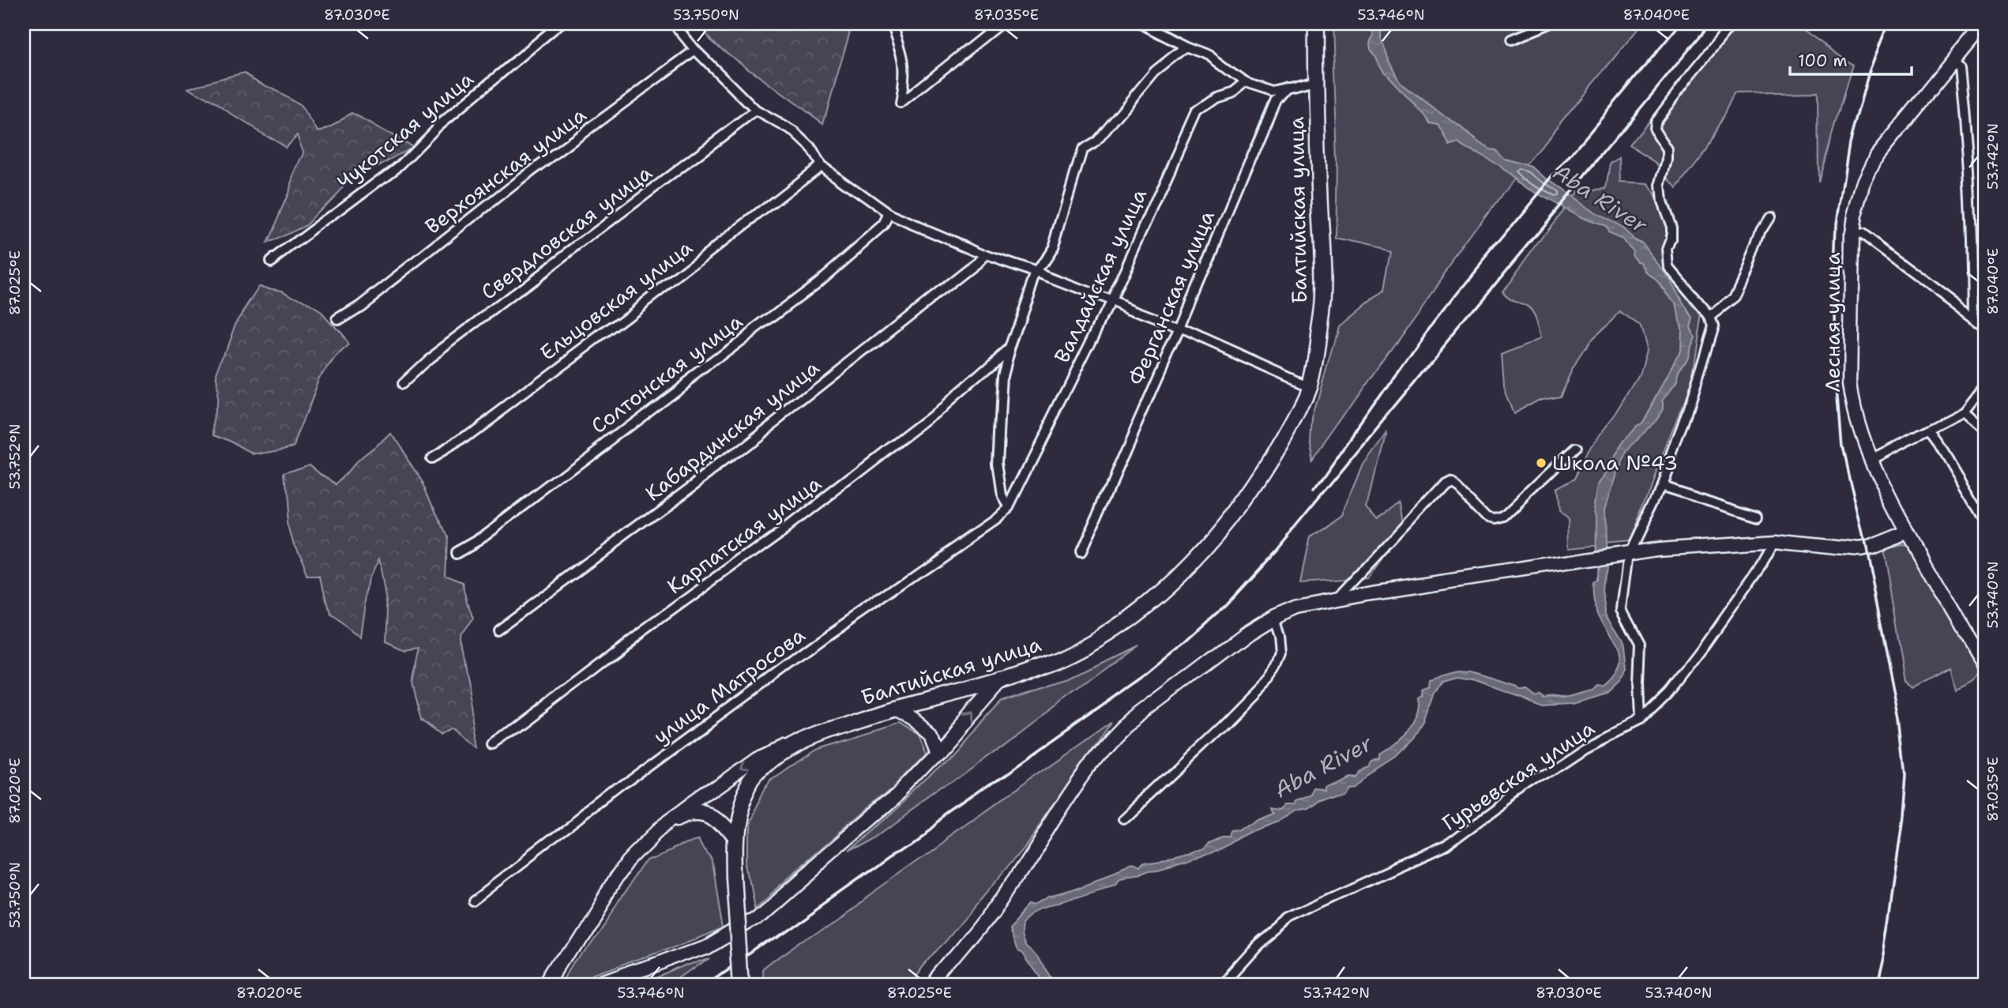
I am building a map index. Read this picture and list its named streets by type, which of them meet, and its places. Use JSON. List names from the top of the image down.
{
  "streets": {
    "main road": ["Балтийская улица", "Лесная улица"],
    "street": [
      "Чукотская улица",
      "Верхоянская улица",
      "Свердловская улица",
      "Валдайская улица",
      "Ферганская улица",
      "Ельцовская улица",
      "Солтонская улица",
      "Кабардинская улица",
      "Карпатская улица",
      "улица Матросова",
      "Гурьевская улица"
    ]
  },
  "crossings": [
    ["Валдайская улица", "Карпатская улица"],
    ["Валдайская улица", "улица Матросова"],
    ["Карпатская улица", "улица Матросова"]
  ],
  "water": ["Aba River"],
  "places": ["Школа №43"],
  "scale_bar": "100 m",
  "coordinates": [
    "87.030°E",
    "53.750°N",
    "87.035°E",
    "53.746°N",
    "87.040°E",
    "53.742°N",
    "87.025°E",
    "53.752°N",
    "53.740°N",
    "87.020°E"
  ]
}
